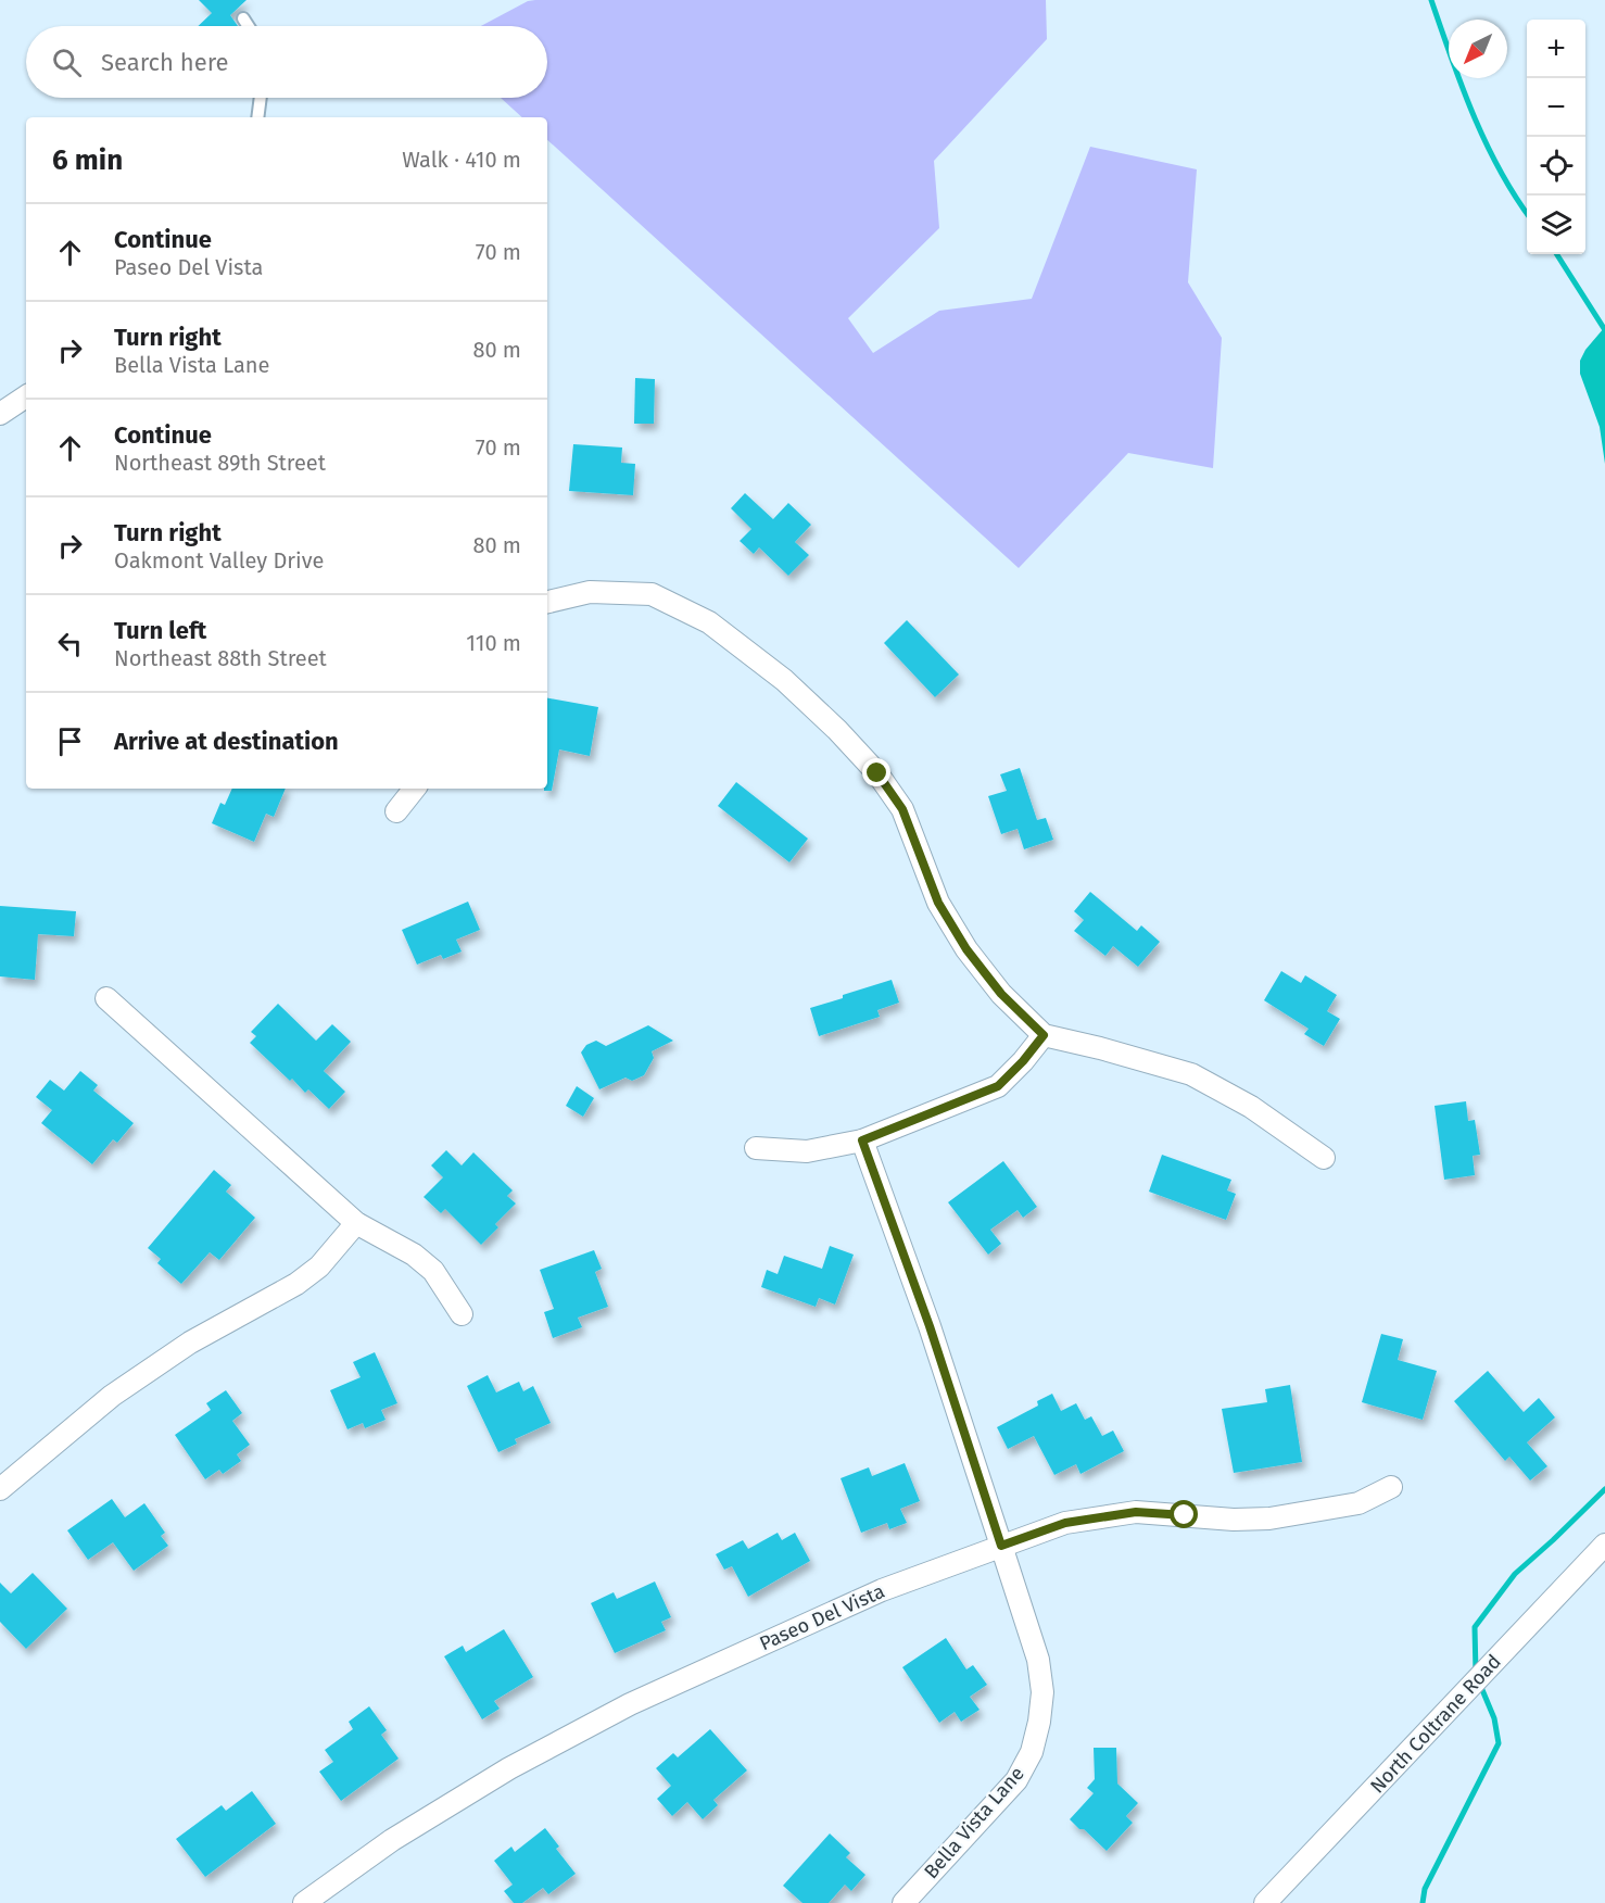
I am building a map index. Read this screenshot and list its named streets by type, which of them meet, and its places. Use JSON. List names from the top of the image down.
{
  "streets": {
    "street": ["Paseo Del Vista", "North Coltrane Road", "Bella Vista Lane"]
  },
  "crossings": [
    ["Paseo Del Vista", "Bella Vista Lane"]
  ],
  "north": "bottom left",
  "page": {
    "map_buttons": ["+", "−"],
    "search": "Search here",
    "heading": ["6 min", "Walk · 410 m"],
    "list": [
      ["Continue", "Paseo Del Vista", "70 m"],
      ["Turn right", "Bella Vista Lane", "80 m"],
      ["Continue", "Northeast 89th Street", "70 m"],
      ["Turn right", "Oakmont Valley Drive", "80 m"],
      ["Turn left", "Northeast 88th Street", "110 m"],
      "Arrive at destination"
    ]
  }
}
